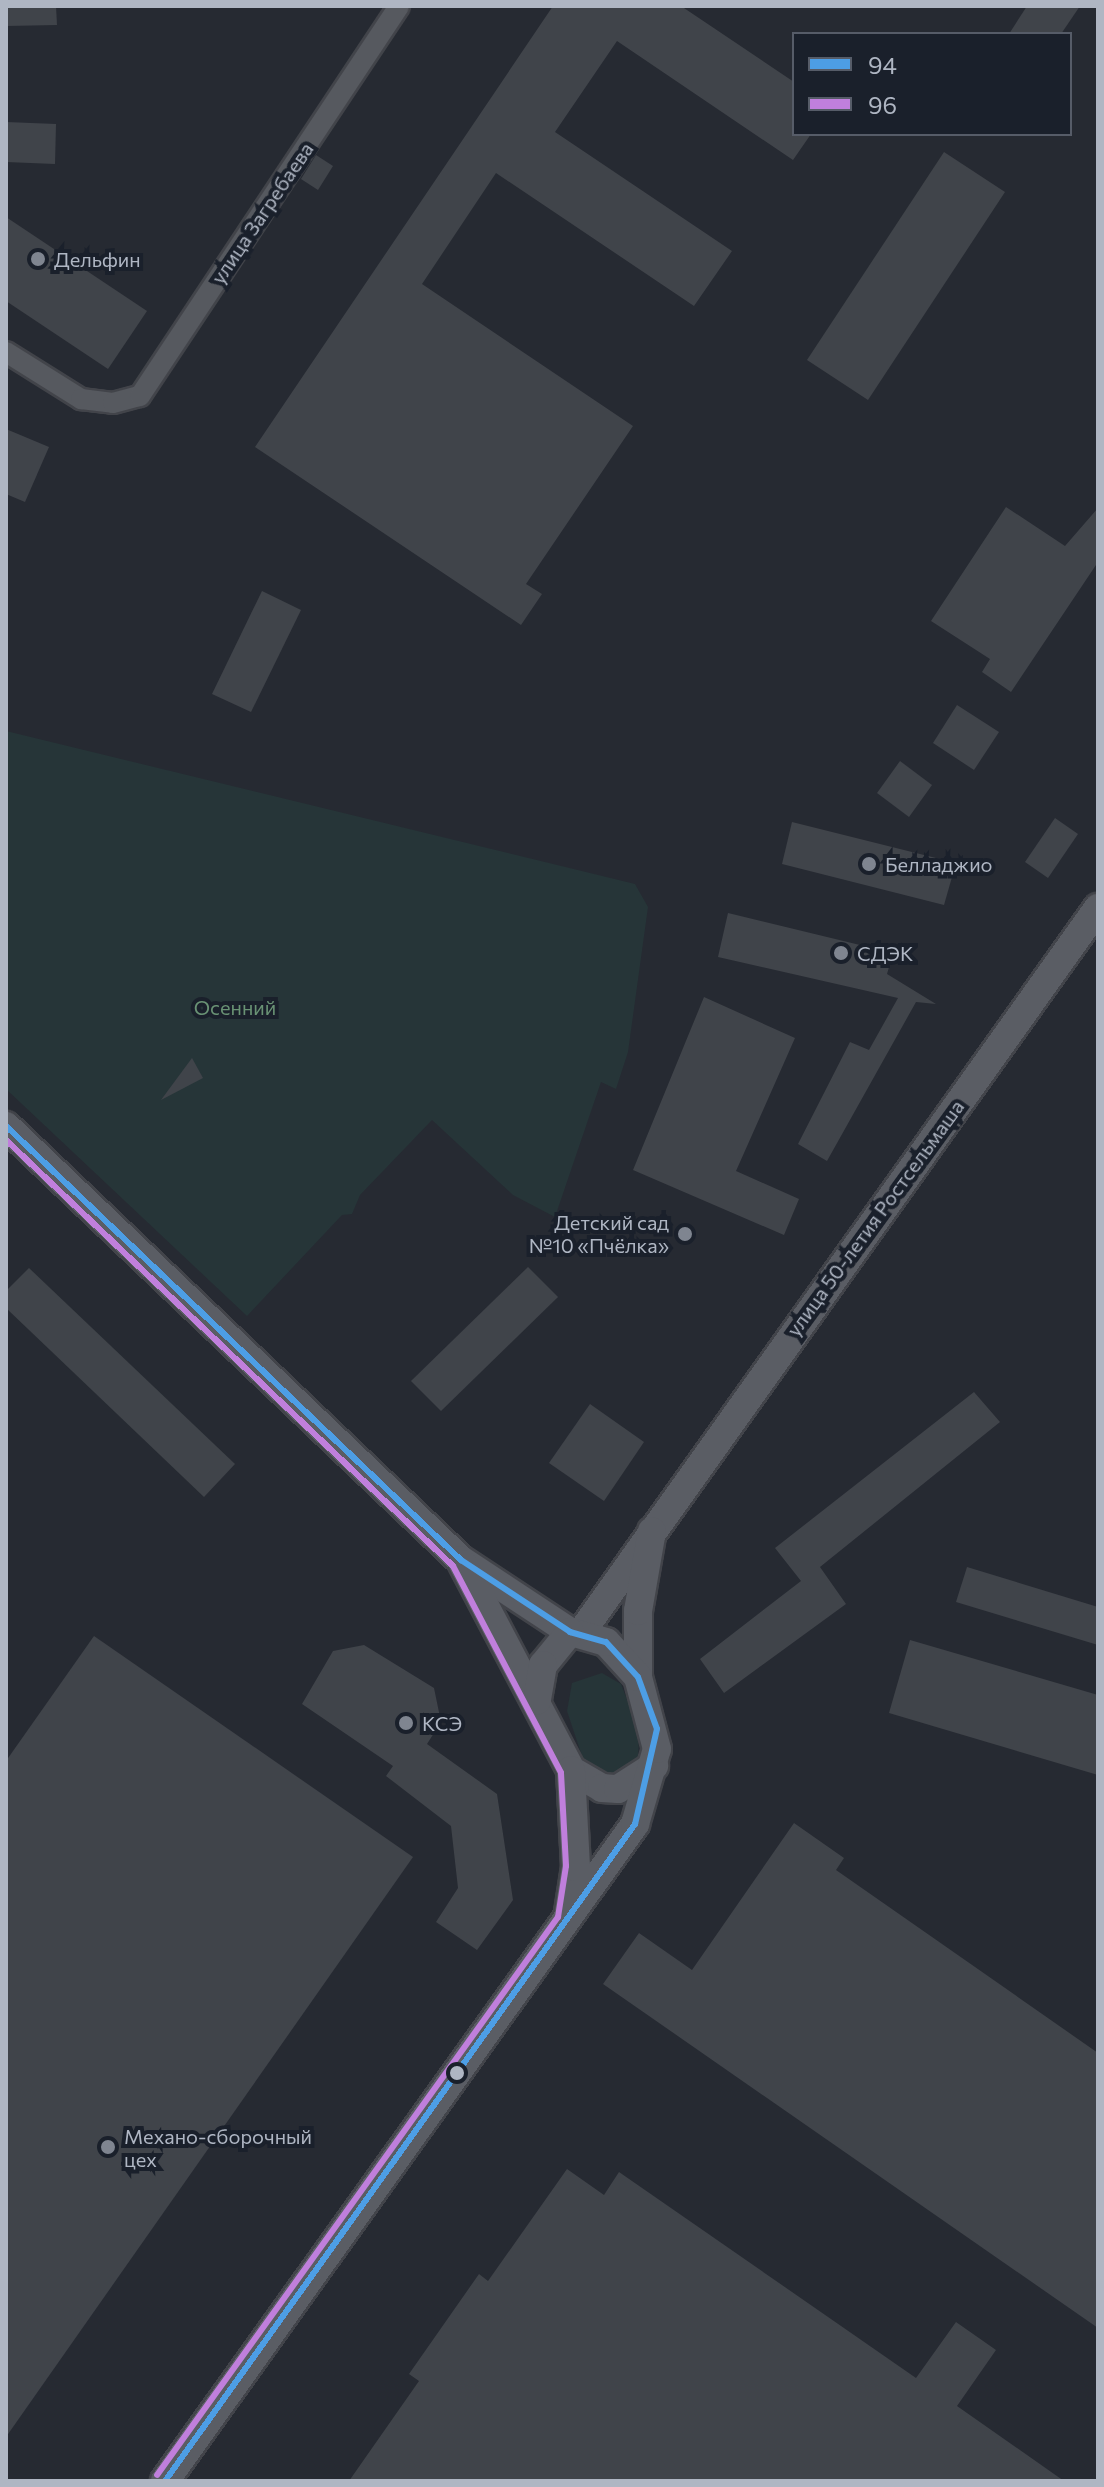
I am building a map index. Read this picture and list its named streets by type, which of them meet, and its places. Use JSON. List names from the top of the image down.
{
  "streets": {
    "main road": ["улица 50-летия Ростсельмаша"],
    "street": ["улица Загребаева"]
  },
  "parks": ["Осенний"],
  "places": [
    "Дельфин",
    "Белладжио",
    "СДЭК",
    "Детский сад №10 «Пчёлка»",
    "КСЭ",
    "Механо-сборочный цех"
  ],
  "lines": ["transit line 94", "transit line 96"],
  "legend": ["94", "96"]
}
